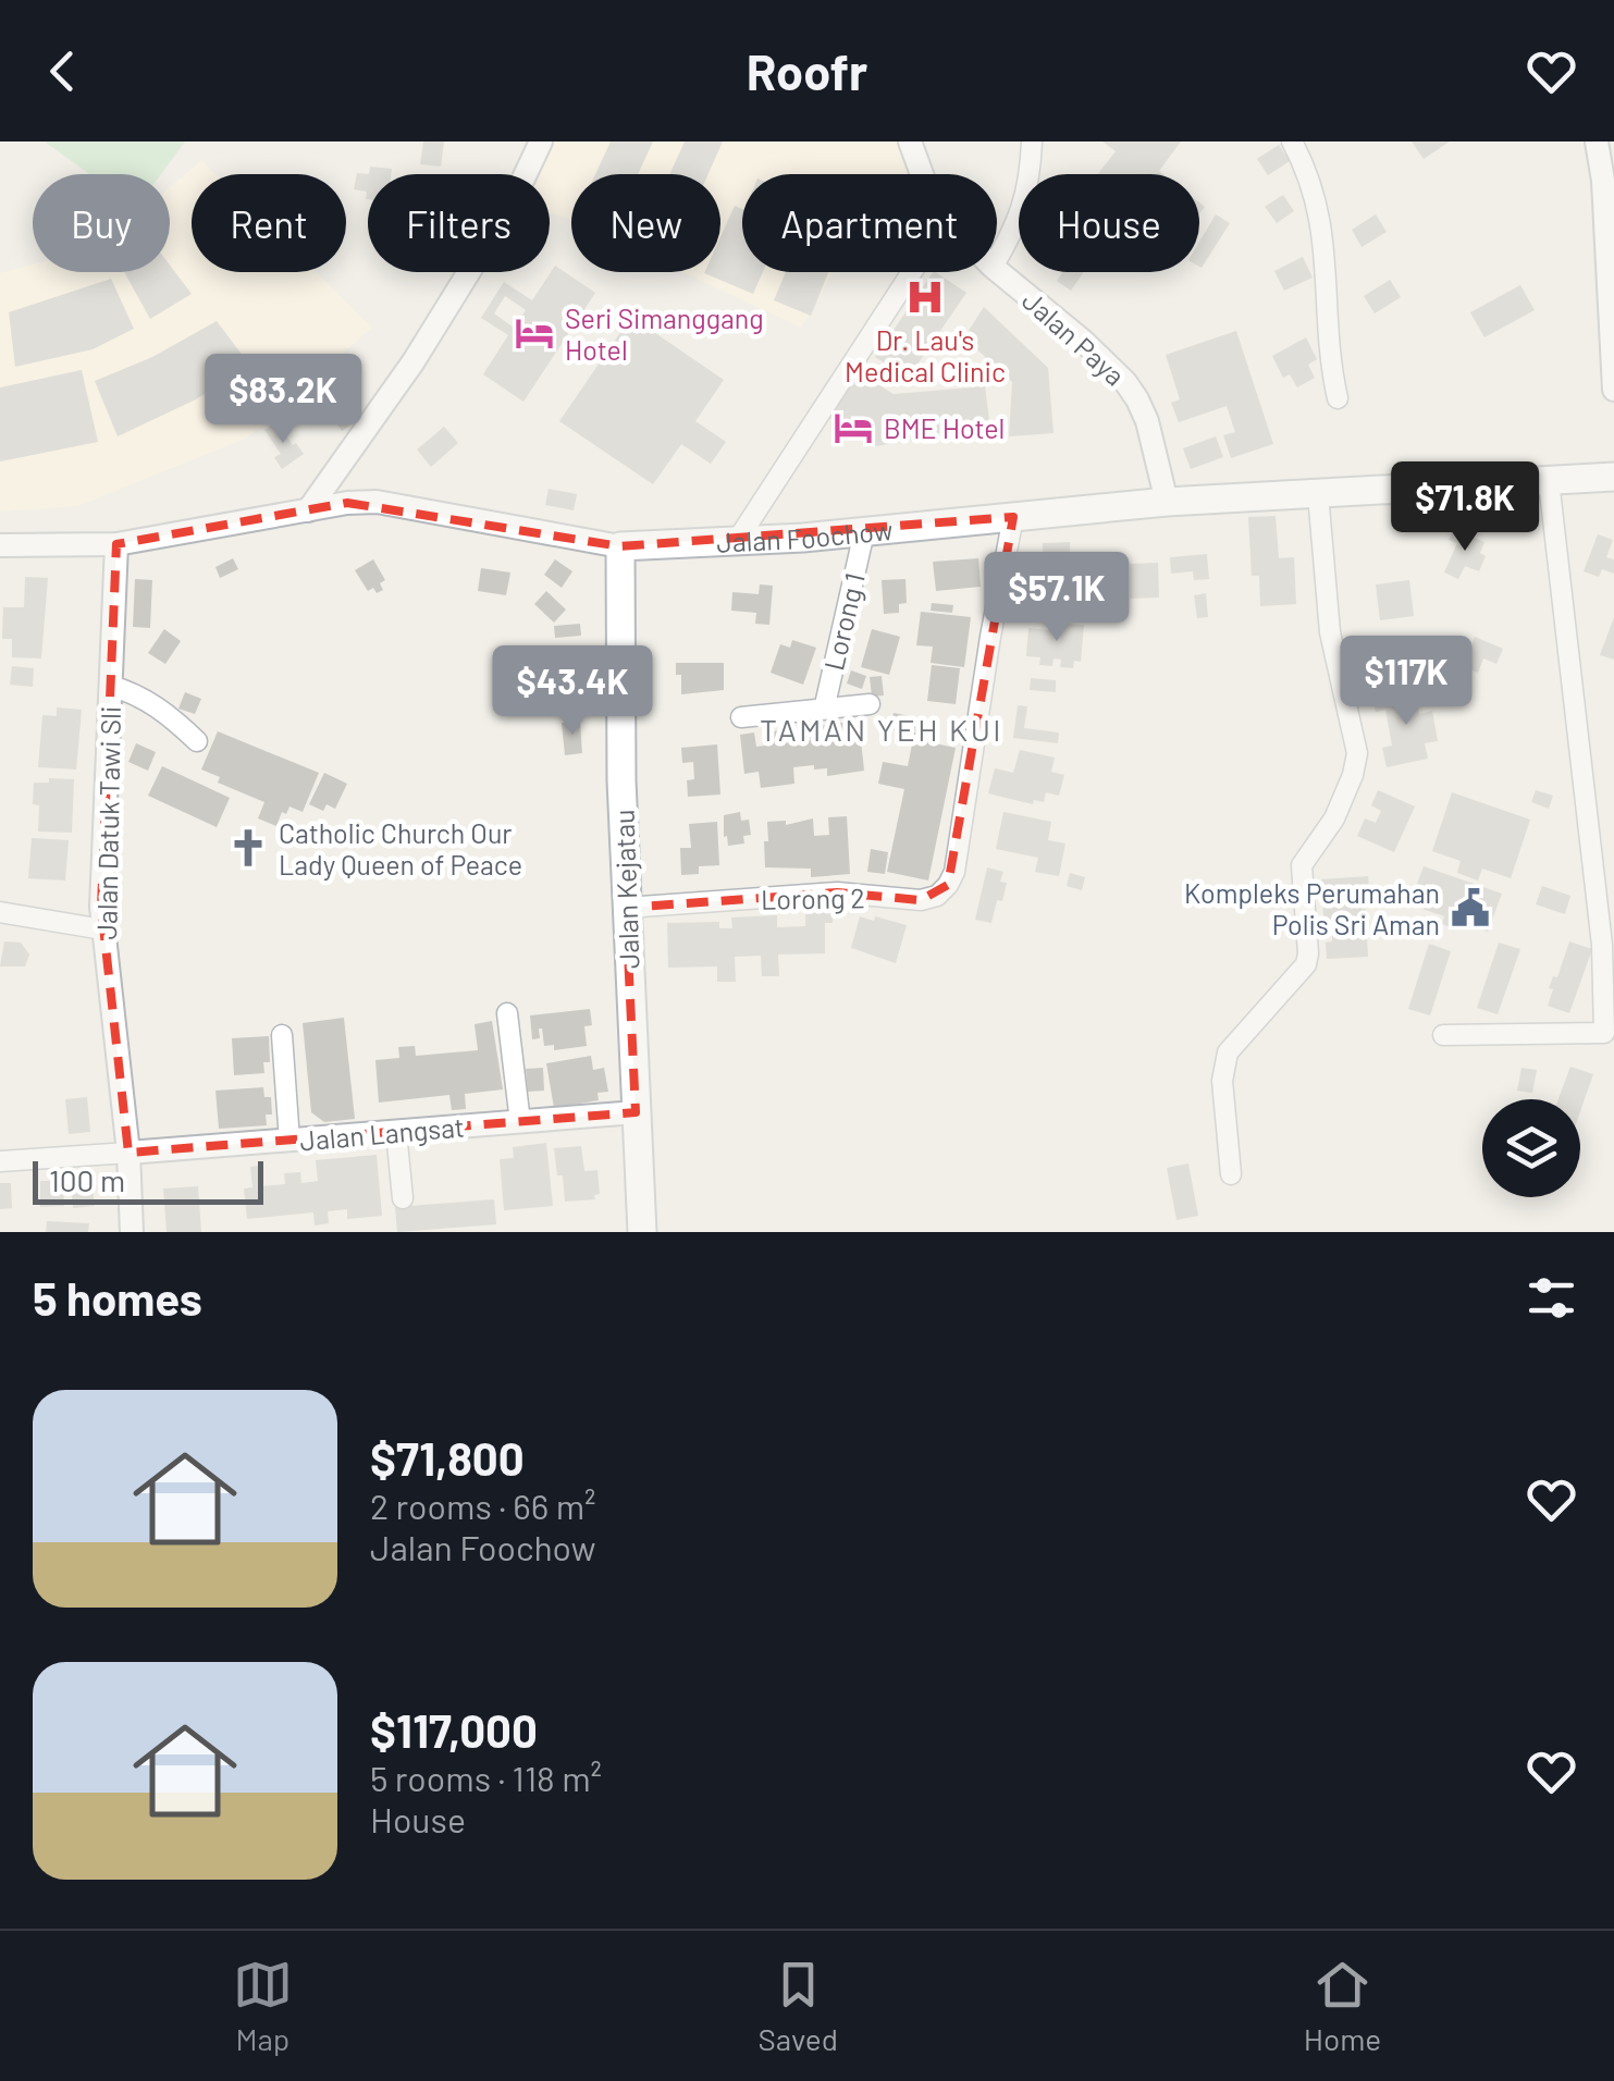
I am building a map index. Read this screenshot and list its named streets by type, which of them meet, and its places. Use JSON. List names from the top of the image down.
{
  "streets": {
    "main road": ["Jalan Foochow", "Jalan Kejatau"],
    "street": [
      "Jalan Paya",
      "Lorong 1",
      "Jalan Datuk Tawi Sli",
      "Lorong 2",
      "Jalan Langsat"
    ]
  },
  "crossings": [
    ["Jalan Paya", "Jalan Foochow"],
    ["Jalan Foochow", "Lorong 1"],
    ["Jalan Foochow", "Jalan Datuk Tawi Sli"],
    ["Jalan Foochow", "Jalan Kejatau"],
    ["Jalan Foochow", "Lorong 2"],
    ["Jalan Datuk Tawi Sli", "Jalan Langsat"],
    ["Jalan Kejatau", "Lorong 2"],
    ["Jalan Kejatau", "Jalan Langsat"]
  ],
  "districts": ["TAMAN YEH KUI"],
  "places": {
    "hospital": ["Dr. Lau's Medical Clinic"],
    "hotel": ["Seri Simanggang Hotel", "BME Hotel"],
    "church": ["Catholic Church Our Lady Queen of Peace"],
    "public building": ["Kompleks Perumahan Polis Sri Aman"]
  },
  "scale_bar": "100 m",
  "page": {
    "header": "Roofr",
    "chip": [
      "Buy",
      "Rent",
      "Filters",
      "New",
      "Apartment",
      "House"
    ],
    "price": [
      "$83.2K",
      "$71.8K",
      "$57.1K",
      "$117K",
      "$43.4K"
    ],
    "scale": "100 m",
    "heading": "5 homes",
    "list": [
      {
        "name": "$71,800",
        "note": "2 rooms · 66 m² · Jalan Foochow"
      },
      {
        "name": "$117,000",
        "note": "5 rooms · 118 m² · House"
      }
    ],
    "tabs": ["Map", "Saved", "Home"]
  }
}
